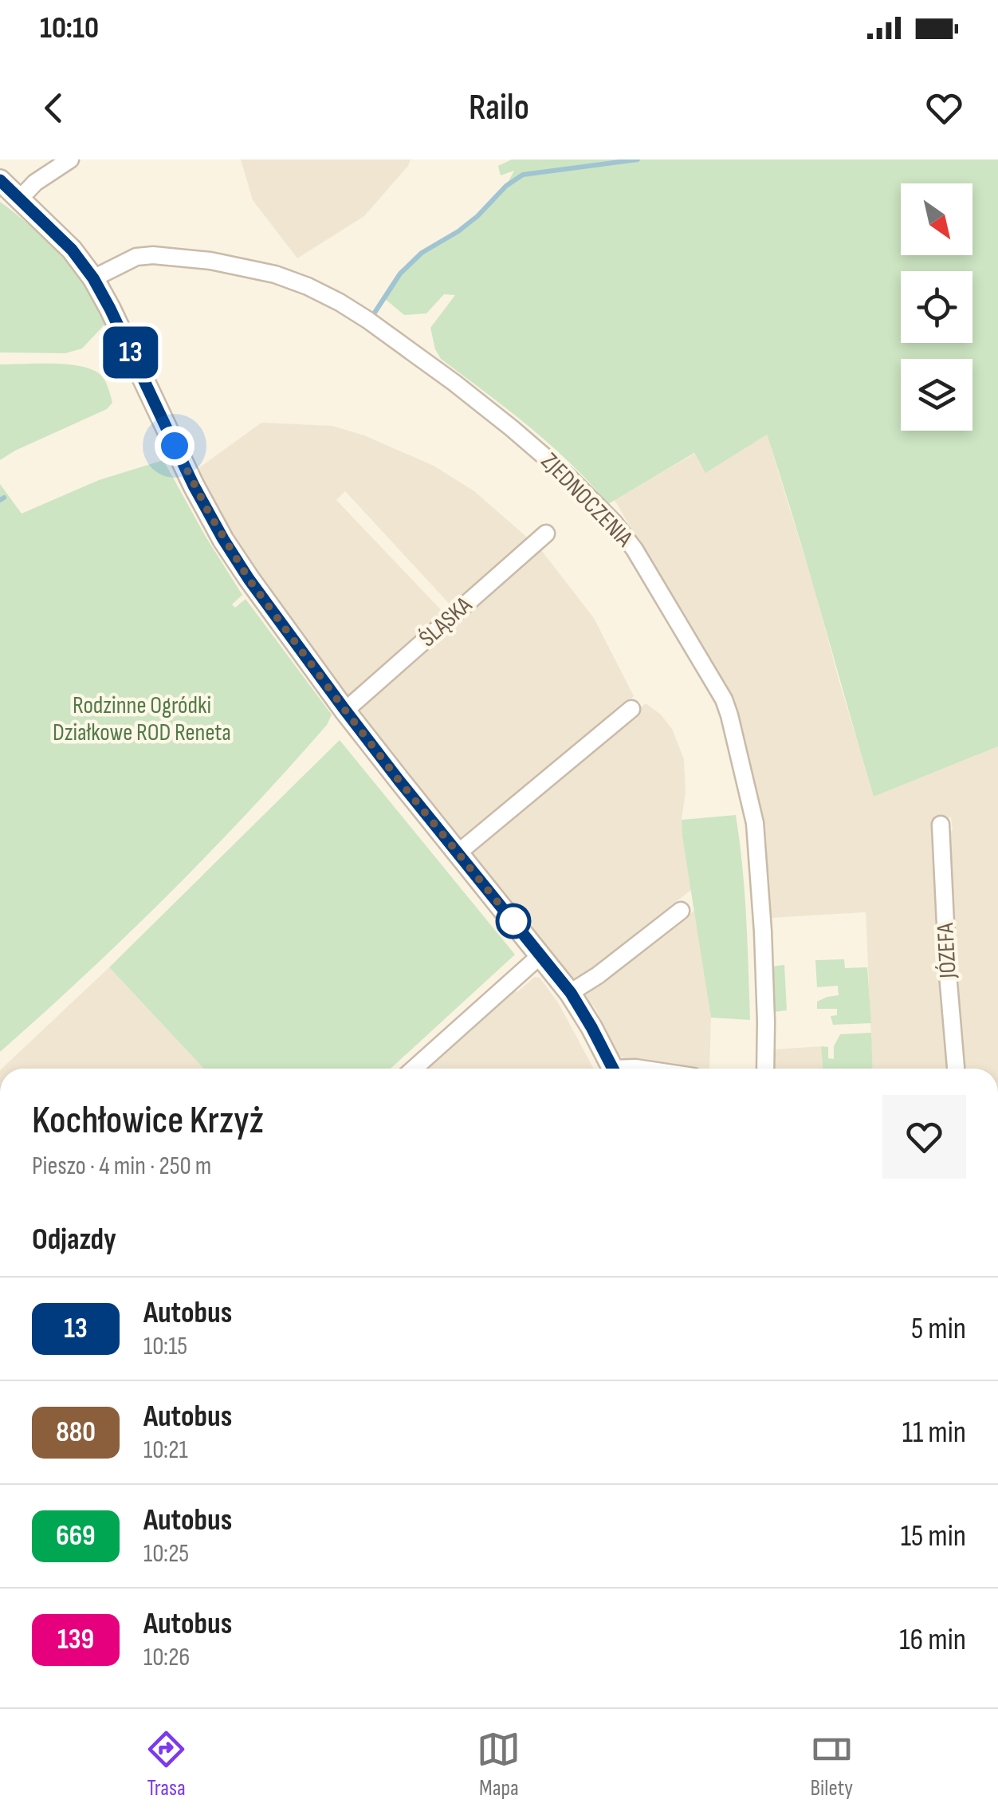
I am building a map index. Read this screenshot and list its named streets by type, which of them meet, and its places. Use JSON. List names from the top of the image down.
{
  "streets": {
    "street": ["ZJEDNOCZENIA", "ŚLĄSKA", "JÓZEFA"]
  },
  "parks": ["Rodzinne Ogródki Działkowe ROD Reneta"],
  "lines": ["bus line 13"],
  "north": "bottom right",
  "page": {
    "status": "10:10",
    "header": "Railo",
    "on_map": "13",
    "heading": [
      ["Kochłowice Krzyż", "Pieszo · 4 min · 250 m"],
      "Odjazdy"
    ],
    "list": [
      {
        "mark": "13",
        "name": "Autobus",
        "note": "10:15",
        "value": "5 min"
      },
      {
        "mark": "880",
        "name": "Autobus",
        "note": "10:21",
        "value": "11 min"
      },
      {
        "mark": "669",
        "name": "Autobus",
        "note": "10:25",
        "value": "15 min"
      },
      {
        "mark": "139",
        "name": "Autobus",
        "note": "10:26",
        "value": "16 min"
      }
    ],
    "tabs": ["Trasa", "Mapa", "Bilety"]
  }
}
